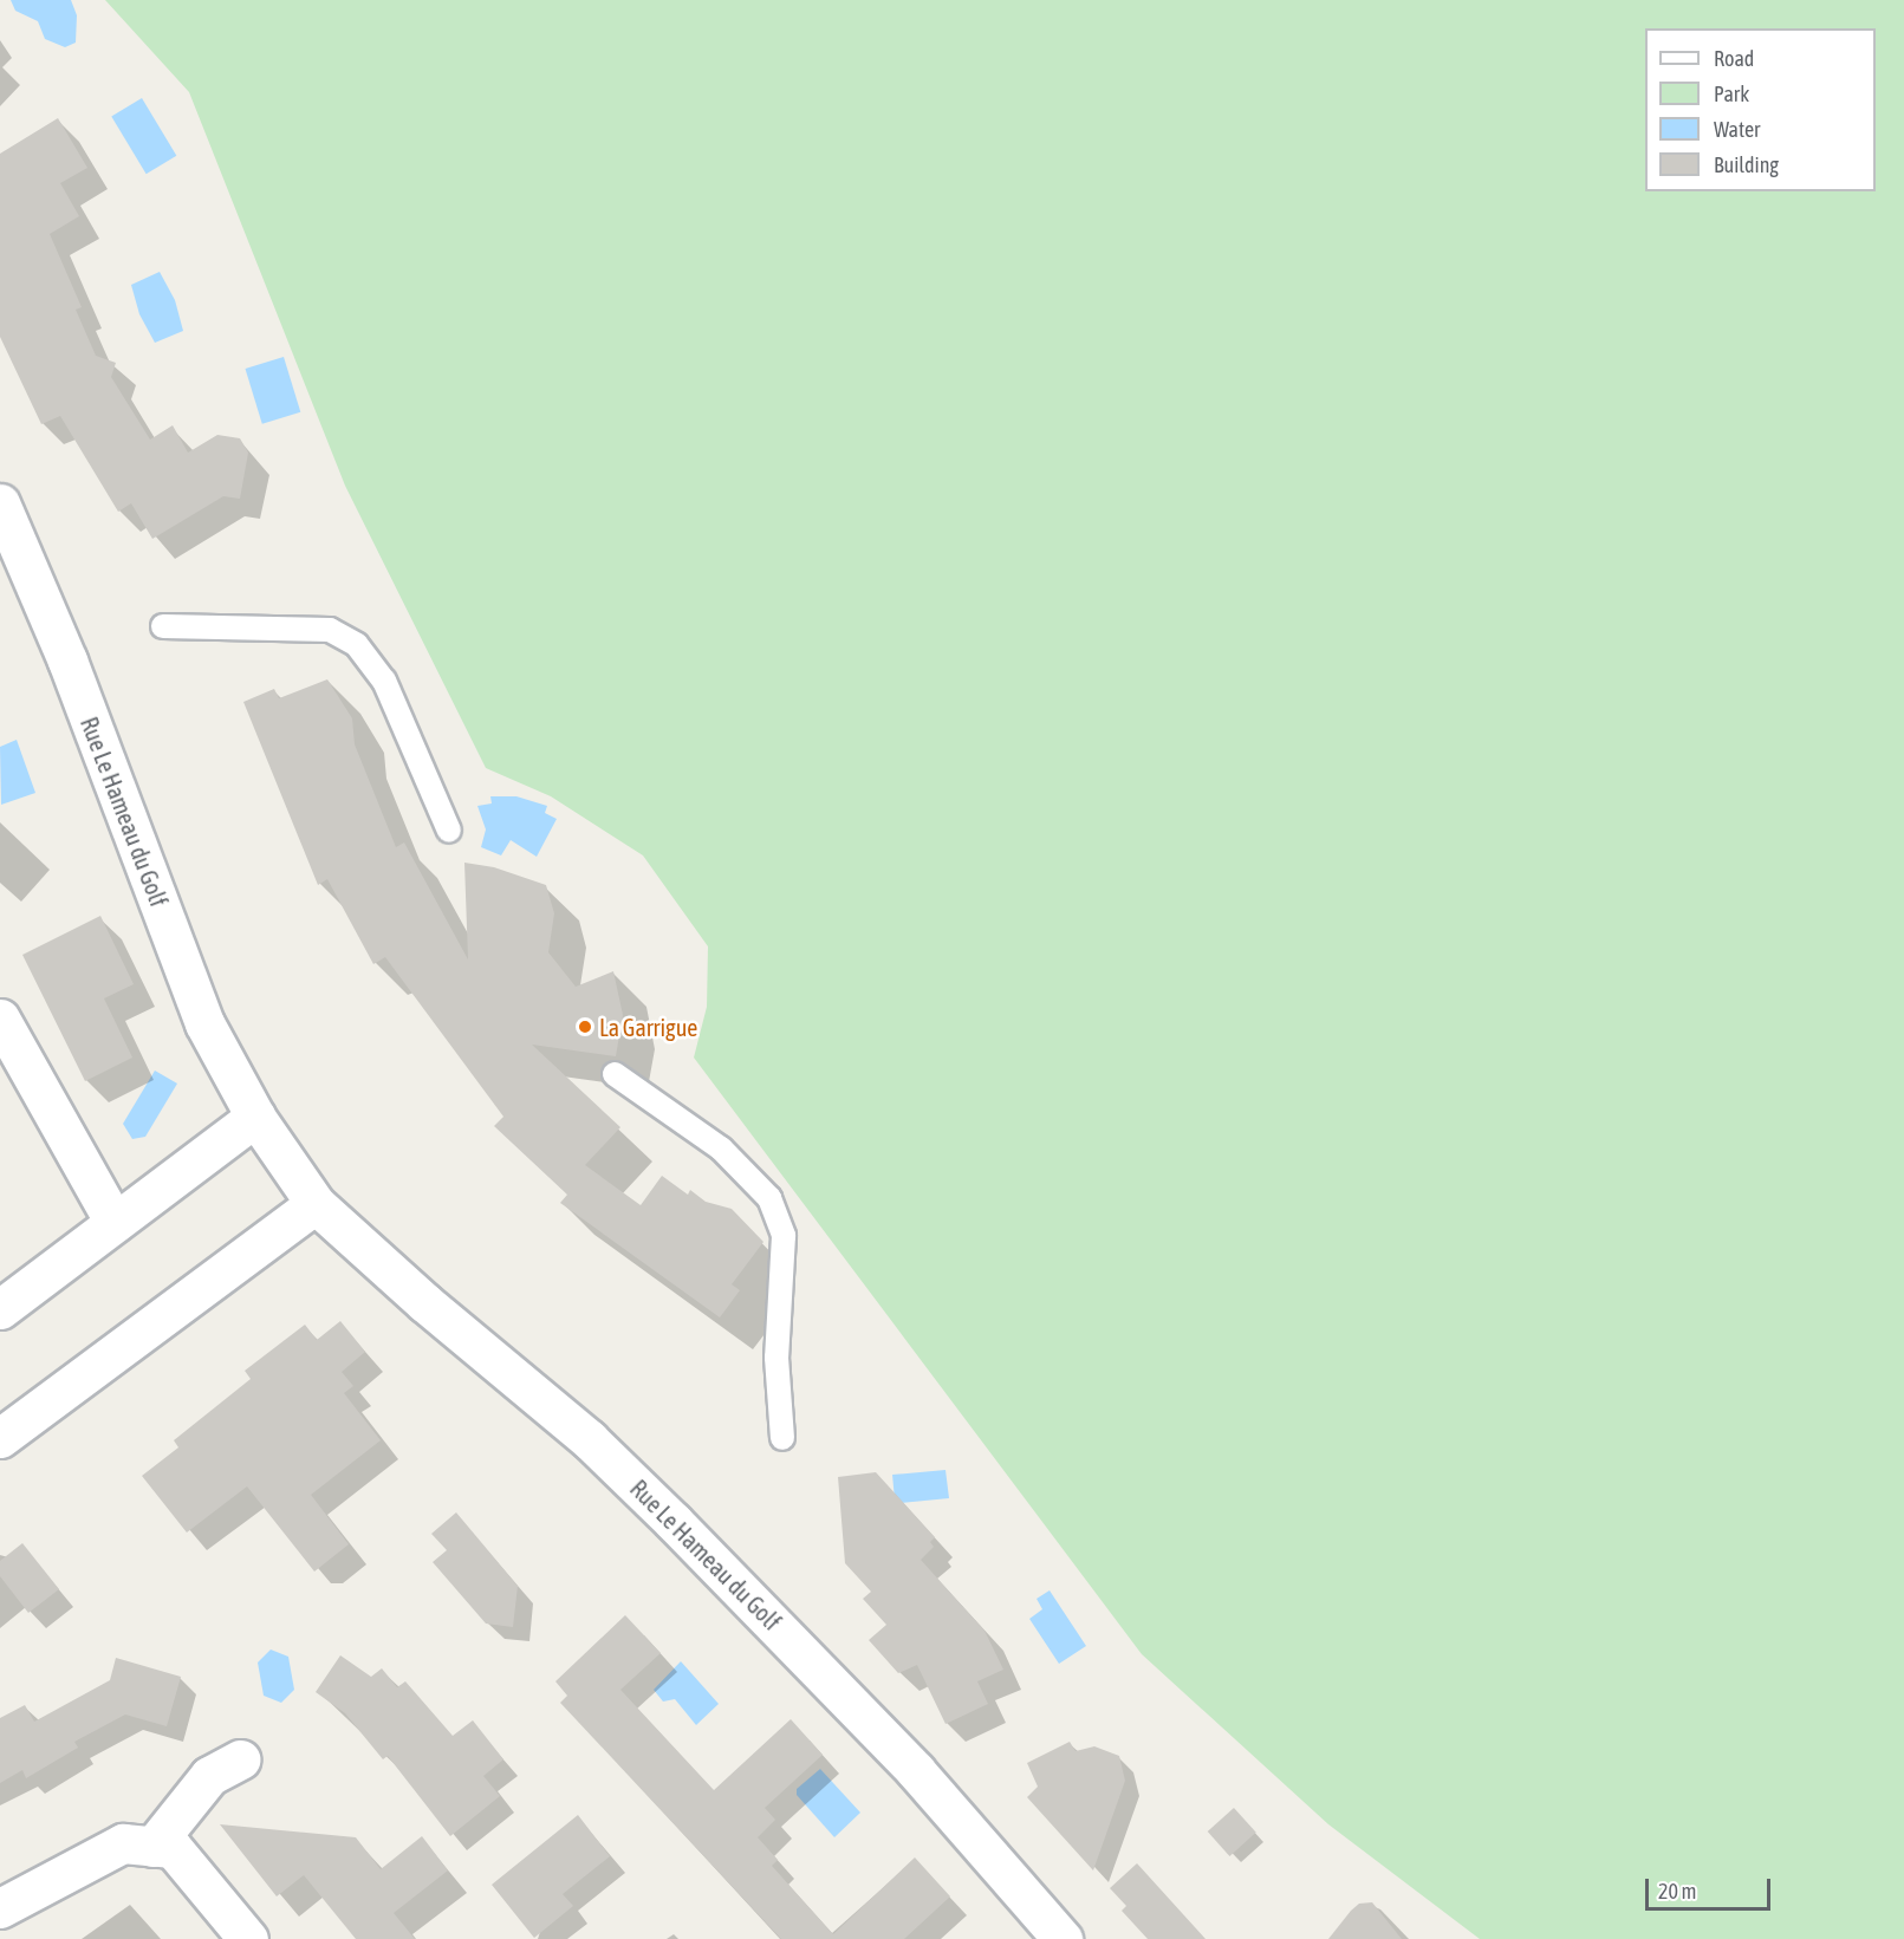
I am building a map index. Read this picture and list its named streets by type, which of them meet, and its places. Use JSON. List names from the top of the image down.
{
  "streets": {
    "street": ["Rue Le Hameau du Golf"]
  },
  "places": ["La Garrigue"],
  "legend": [
    "Road",
    "Park",
    "Water",
    "Building"
  ],
  "scale_bar": "20 m"
}
